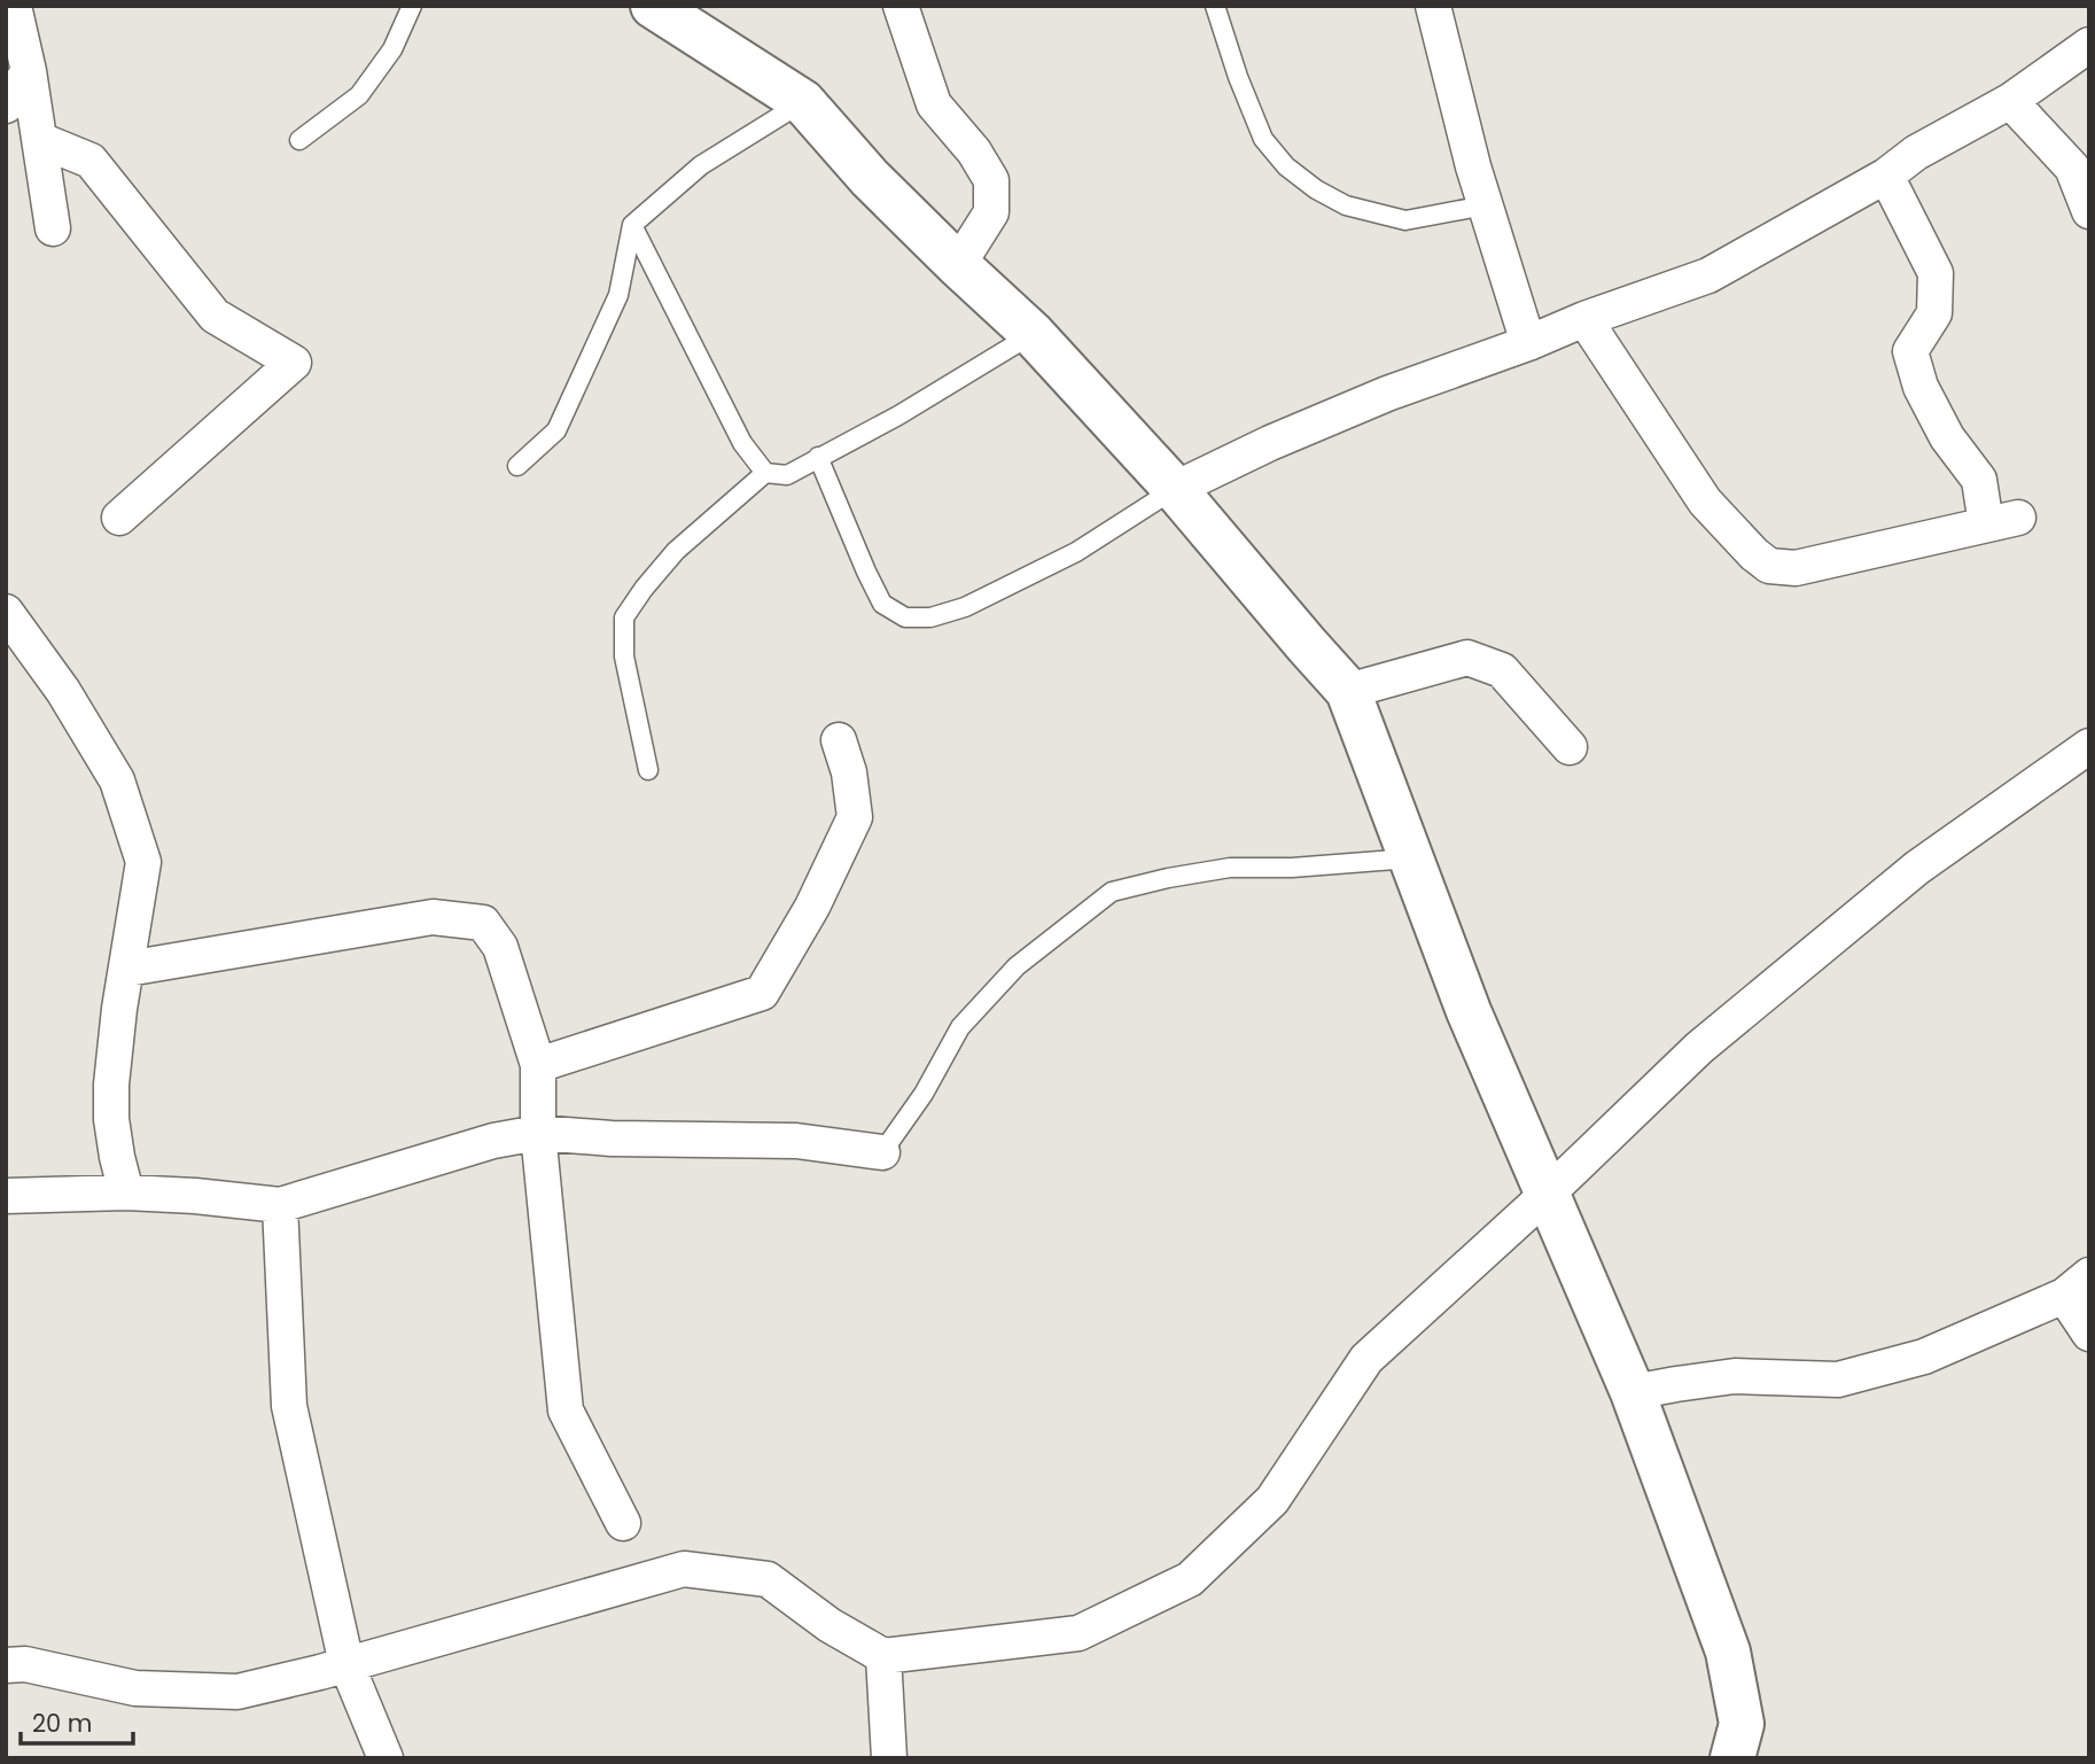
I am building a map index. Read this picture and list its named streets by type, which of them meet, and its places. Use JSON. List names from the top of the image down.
{
  "scale_bar": "20 m"
}
